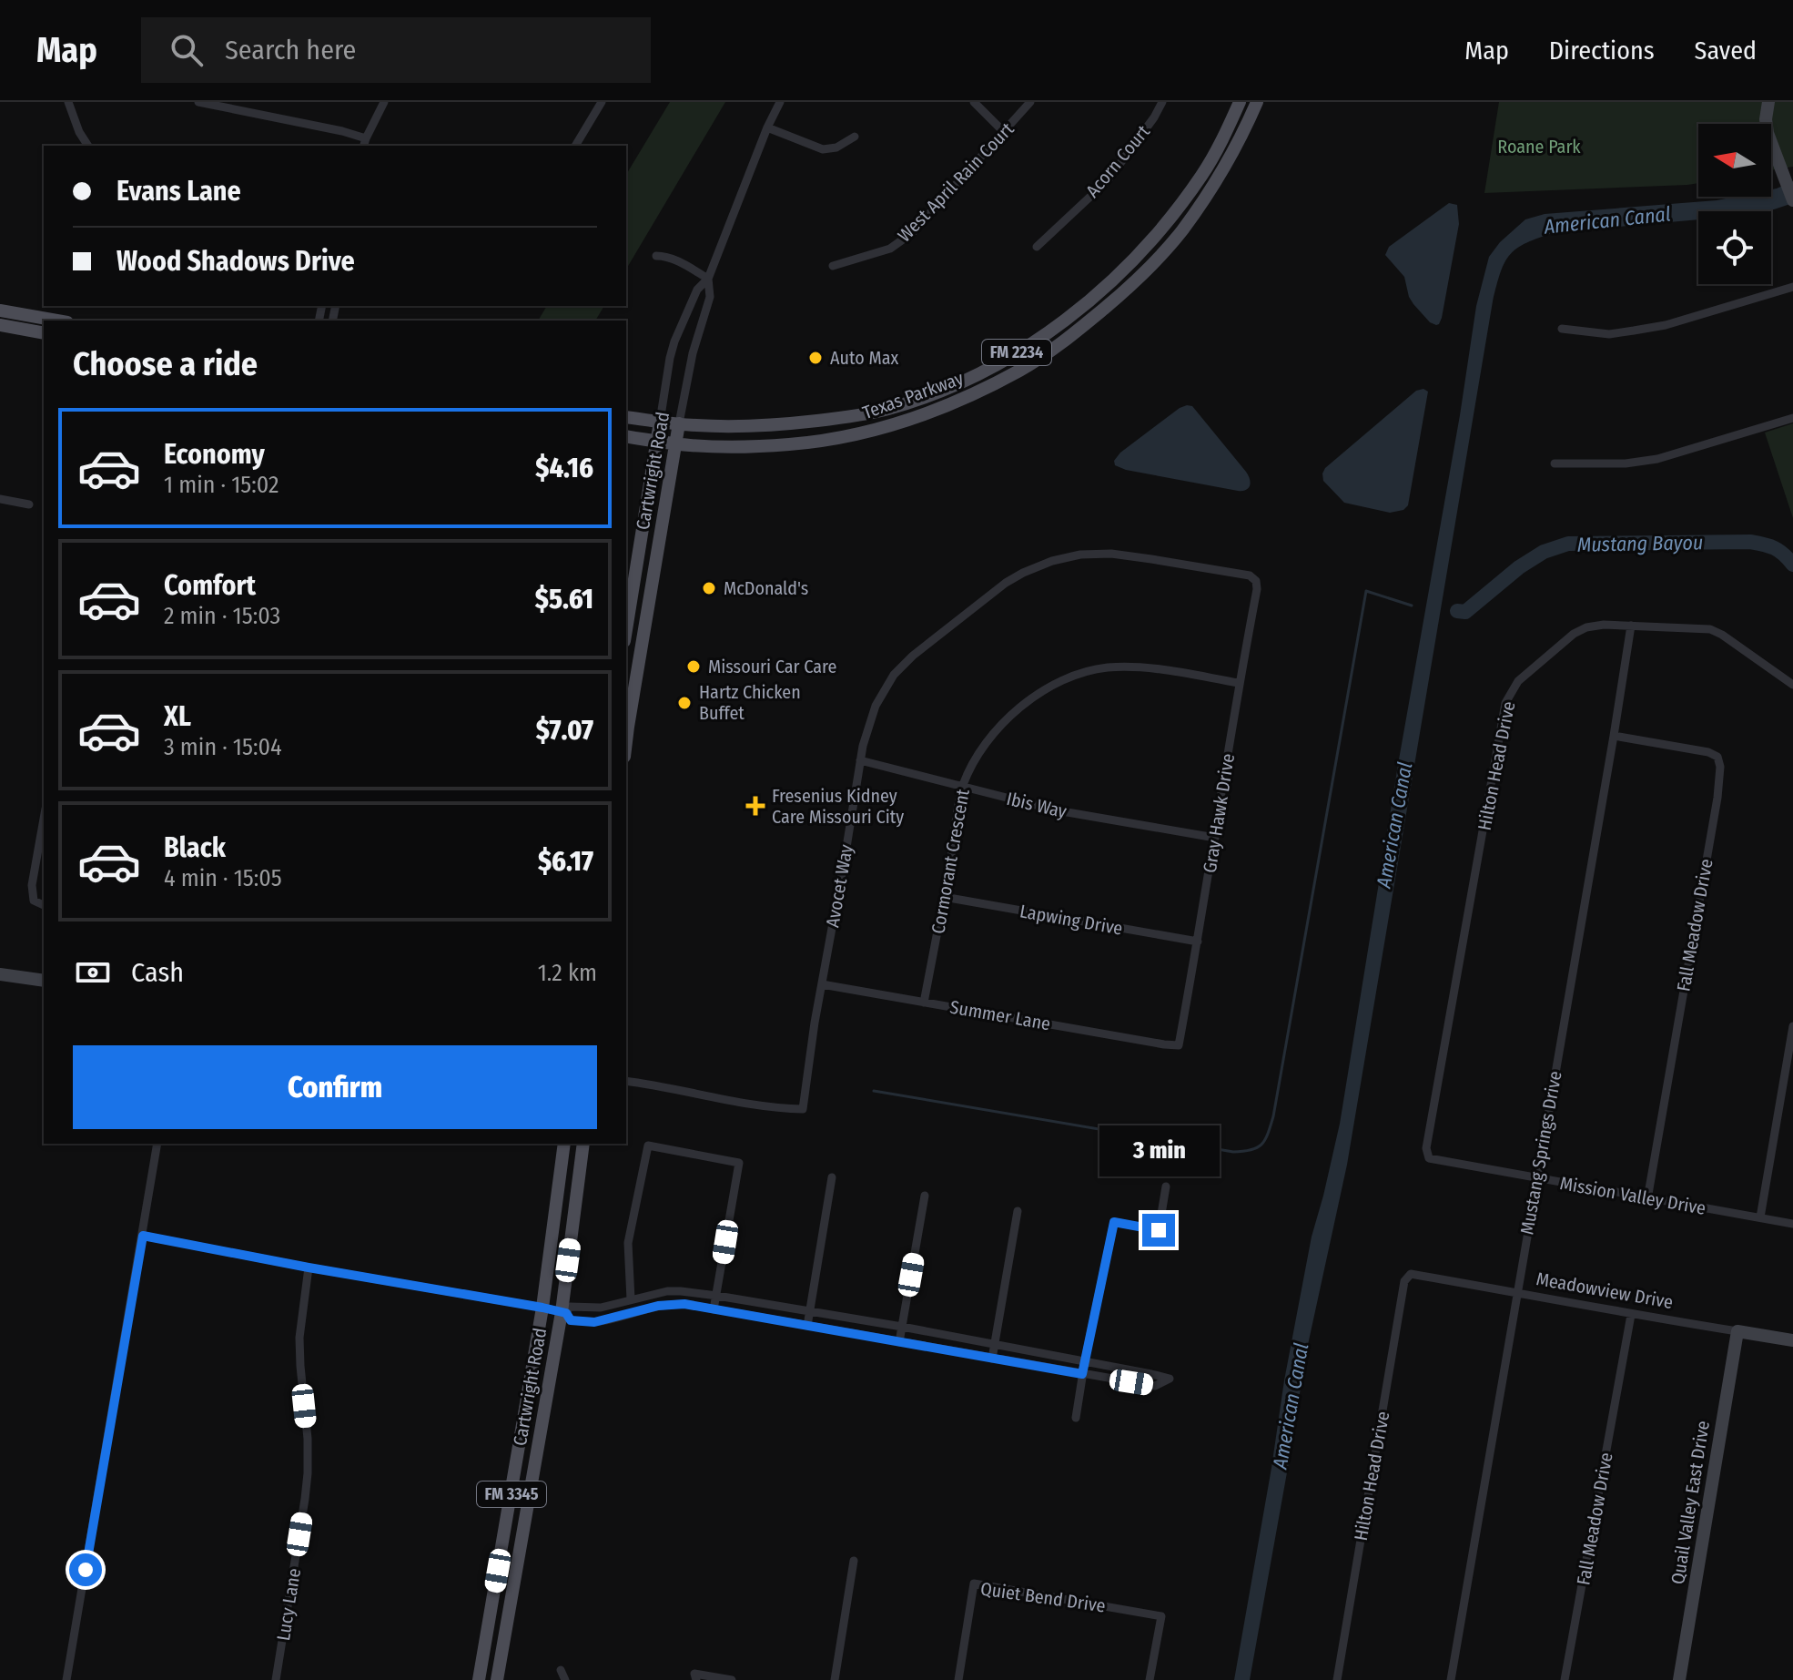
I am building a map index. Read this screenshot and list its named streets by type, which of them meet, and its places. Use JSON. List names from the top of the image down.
{
  "streets": {
    "main road": [
      "FM 2234",
      "Texas Parkway",
      "Cartwright Road",
      "FM 3345"
    ],
    "street": [
      "Acorn Court",
      "West April Rain Court",
      "Hilton Head Drive",
      "Ibis Way",
      "Gray Hawk Drive",
      "Cormorant Crescent",
      "Avocet Way",
      "Lapwing Drive",
      "Fall Meadow Drive",
      "Summer Lane",
      "Mustang Springs Drive",
      "Mission Valley Drive",
      "Meadowview Drive",
      "Quail Valley East Drive",
      "Quiet Bend Drive",
      "Lucy Lane"
    ]
  },
  "crossings": [
    ["Texas Parkway", "Cartwright Road"],
    ["Hilton Head Drive", "Mustang Springs Drive"],
    ["Hilton Head Drive", "Mission Valley Drive"],
    ["Hilton Head Drive", "Meadowview Drive"],
    ["Ibis Way", "Gray Hawk Drive"],
    ["Ibis Way", "Cormorant Crescent"],
    ["Ibis Way", "Avocet Way"],
    ["Gray Hawk Drive", "Cormorant Crescent"],
    ["Gray Hawk Drive", "Avocet Way"],
    ["Gray Hawk Drive", "Lapwing Drive"],
    ["Gray Hawk Drive", "Summer Lane"],
    ["Cormorant Crescent", "Lapwing Drive"],
    ["Cormorant Crescent", "Summer Lane"],
    ["Avocet Way", "Summer Lane"],
    ["Fall Meadow Drive", "Mustang Springs Drive"],
    ["Fall Meadow Drive", "Mission Valley Drive"],
    ["Fall Meadow Drive", "Meadowview Drive"],
    ["Mustang Springs Drive", "Mission Valley Drive"],
    ["Mustang Springs Drive", "Meadowview Drive"],
    ["Meadowview Drive", "Quail Valley East Drive"]
  ],
  "water": ["American Canal", "Mustang Bayou"],
  "parks": ["Roane Park"],
  "places": {
    "other": [
      "Auto Max",
      "McDonald's",
      "Missouri Car Care",
      "Hartz Chicken Buffet"
    ],
    "health": ["Fresenius Kidney Care Missouri City"]
  },
  "north": "left",
  "page": {
    "header": "Map",
    "search": "Search here",
    "nav": ["Map", "Directions", "Saved"],
    "banner": ["Evans Lane", "Wood Shadows Drive"],
    "heading": "Choose a ride",
    "list": [
      {
        "name": "Economy",
        "note": "1 min · 15:02",
        "value": "$4.16"
      },
      {
        "name": "Comfort",
        "note": "2 min · 15:03",
        "value": "$5.61"
      },
      {
        "name": "XL",
        "note": "3 min · 15:04",
        "value": "$7.07"
      },
      {
        "name": "Black",
        "note": "4 min · 15:05",
        "value": "$6.17"
      }
    ],
    "pay": ["Cash", "1.2 km"],
    "buttons": "Confirm",
    "bubble": "3 min"
  }
}
